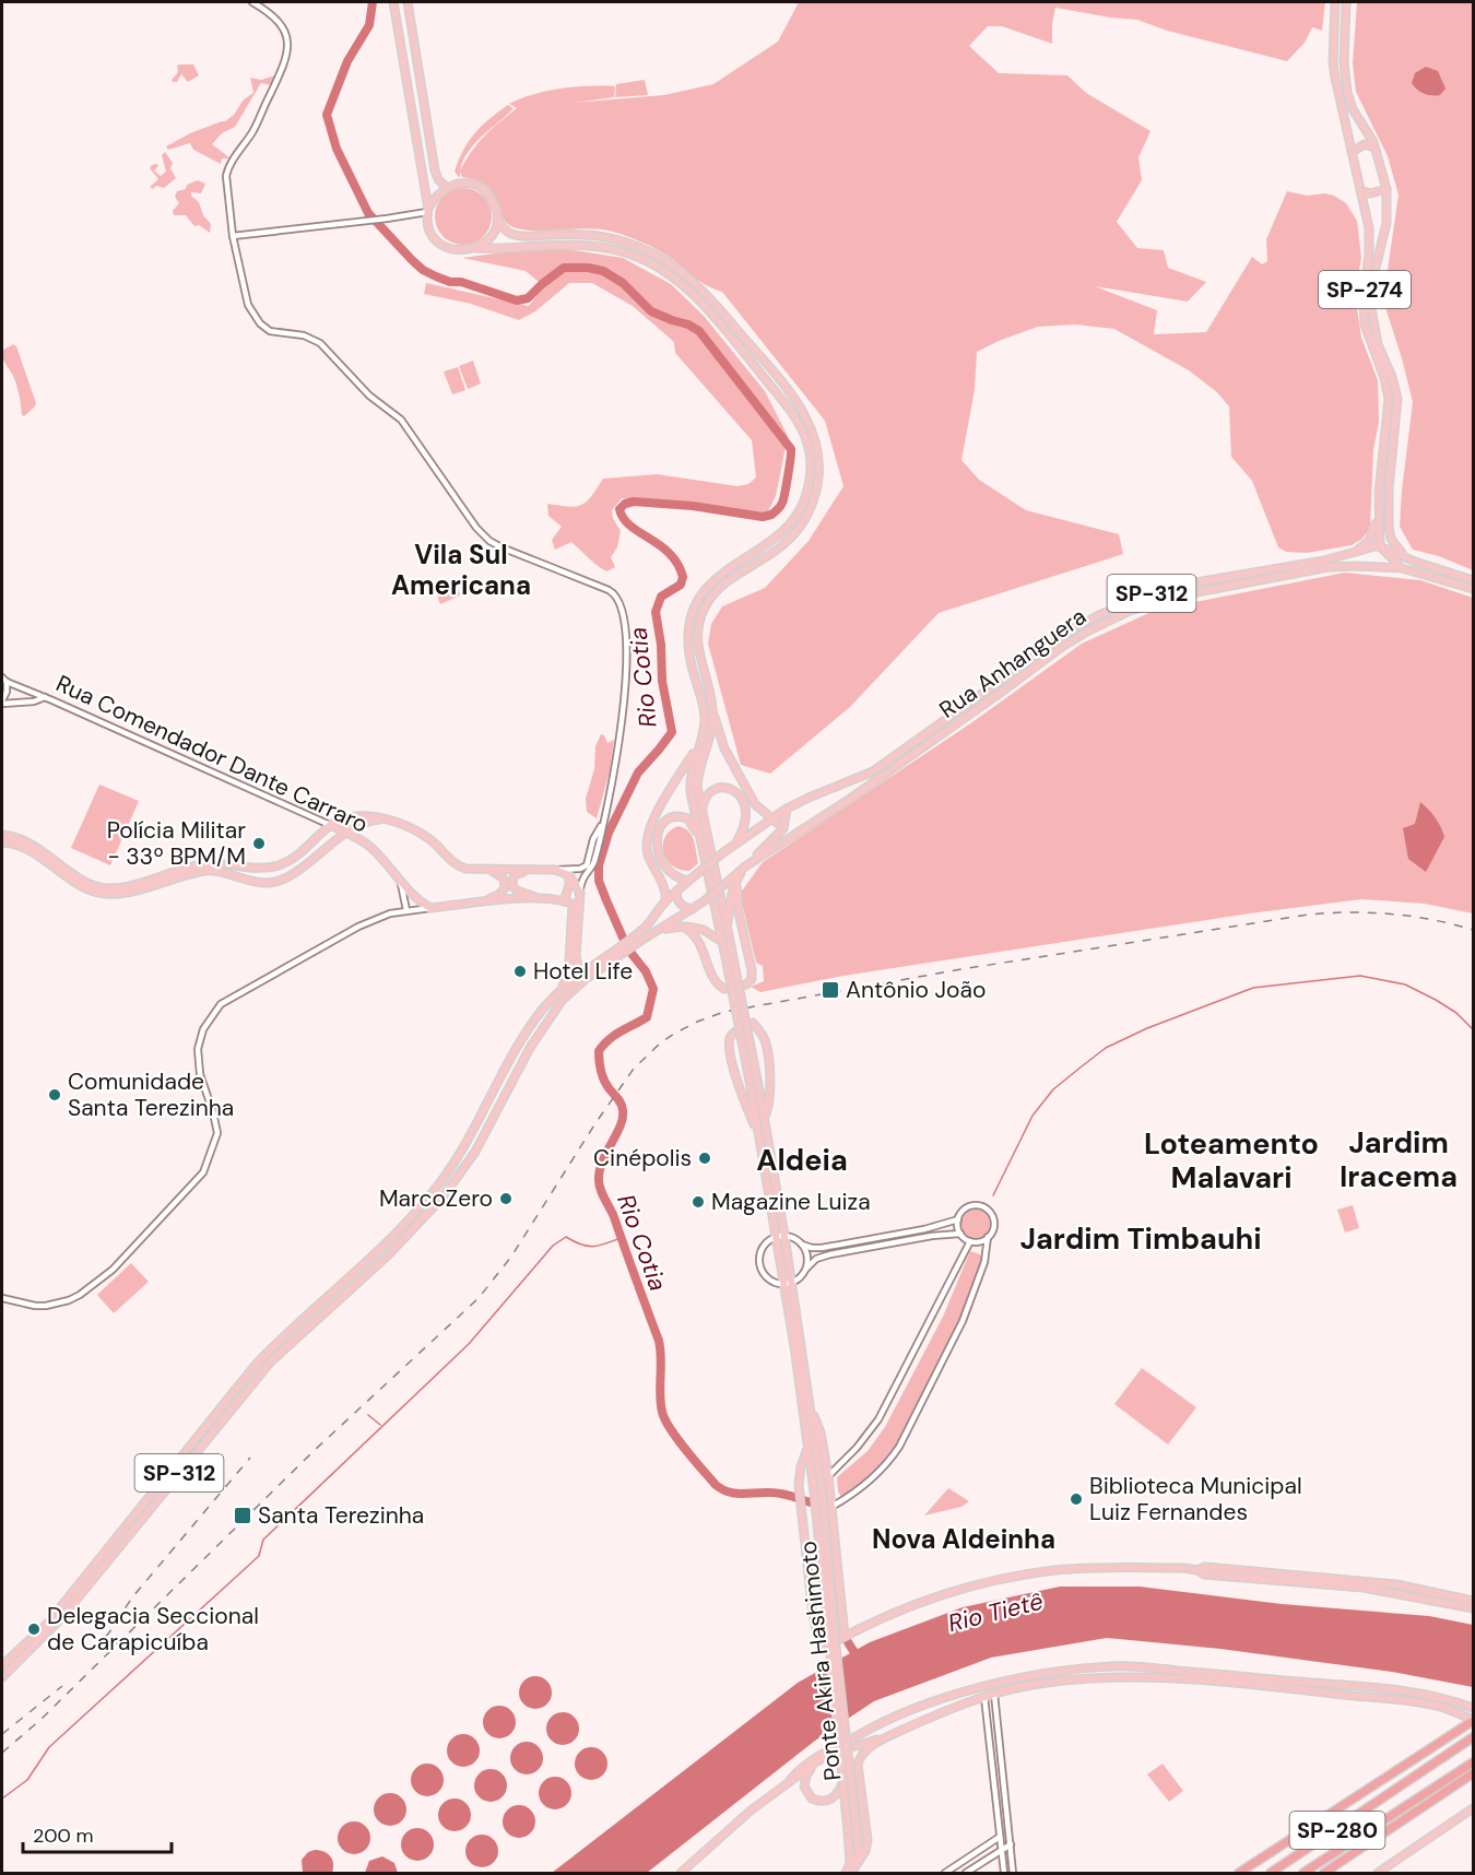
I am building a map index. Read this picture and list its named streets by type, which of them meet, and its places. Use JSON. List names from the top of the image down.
{
  "streets": {
    "highway": ["SP-280"],
    "main road": [
      "SP-274",
      "SP-312",
      "Rua Anhanguera",
      "Rua Comendador Dante Carraro",
      "Ponte Akira Hashimoto"
    ]
  },
  "crossings": [
    ["SP-274", "Rua Anhanguera"],
    ["SP-312", "Rua Anhanguera"]
  ],
  "districts": [
    "Vila Sul Americana",
    "Jardim Iracema",
    "Loteamento Malavari",
    "Aldeia",
    "Jardim Timbauhi",
    "Nova Aldeinha"
  ],
  "water": ["Rio Cotia", "Rio Tietê"],
  "places": {
    "other": [
      "Polícia Militar - 33º BPM/M",
      "Hotel Life",
      "Comunidade Santa Terezinha",
      "Cinépolis",
      "MarcoZero",
      "Magazine Luiza",
      "Biblioteca Municipal Luiz Fernandes",
      "Delegacia Seccional de Carapicuíba"
    ],
    "transit": ["Antônio João", "Santa Terezinha"]
  },
  "scale_bar": "200 m"
}
